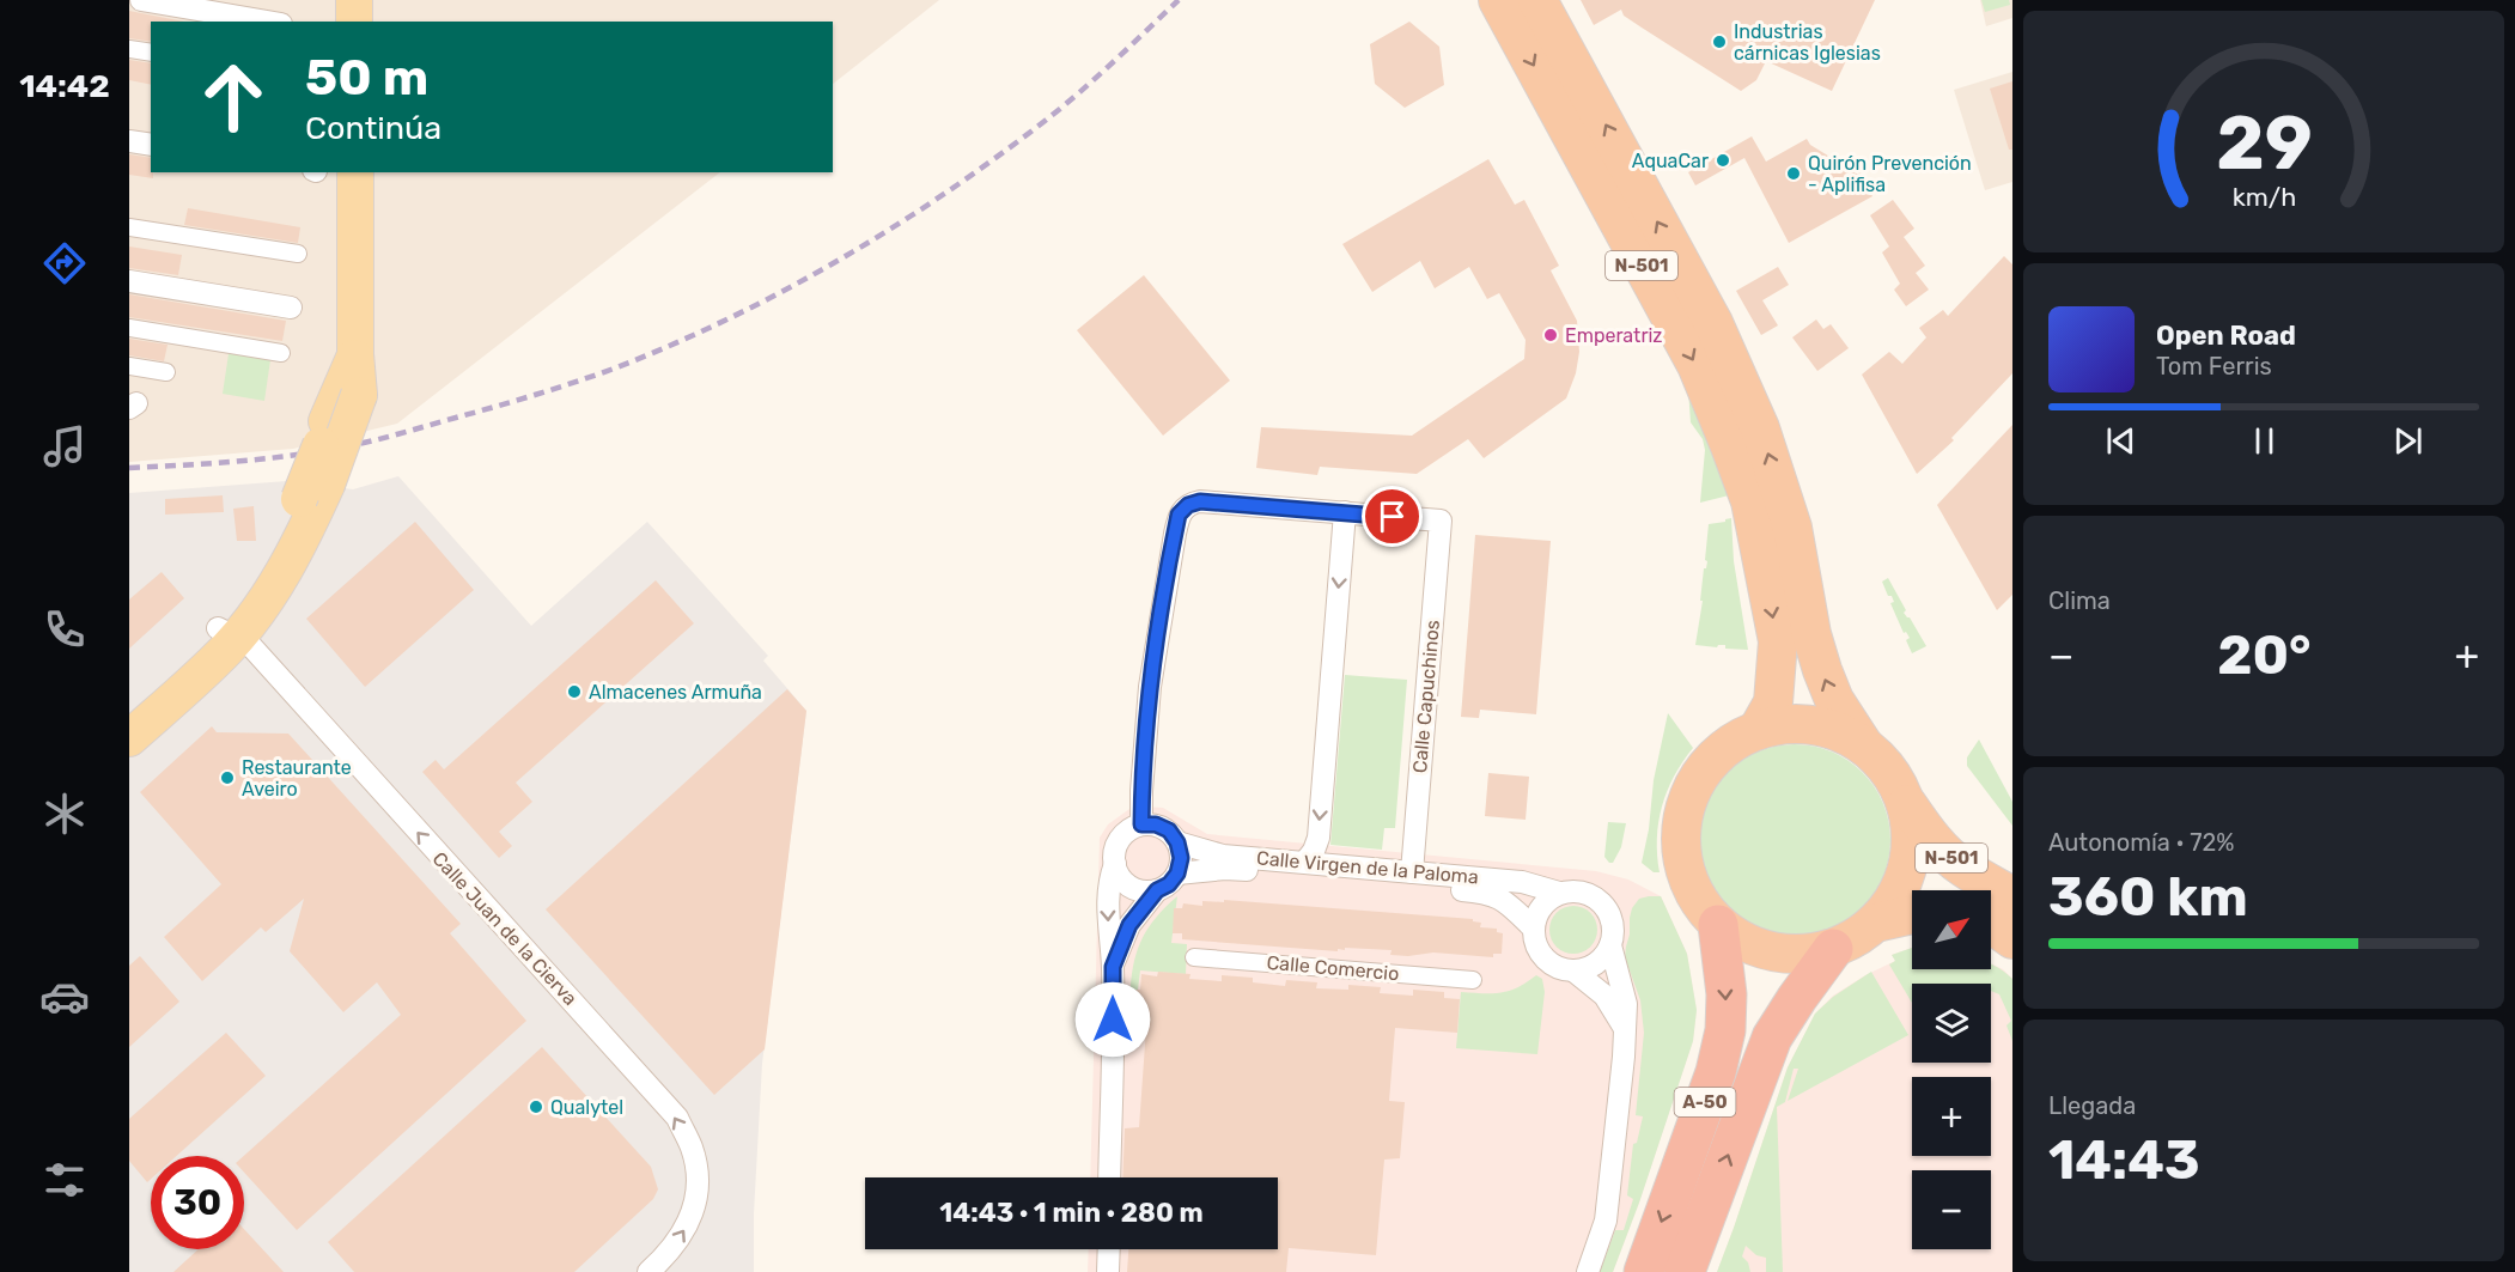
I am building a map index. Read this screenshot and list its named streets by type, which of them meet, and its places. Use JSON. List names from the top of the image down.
{
  "streets": {
    "highway": ["N-501", "A-50"],
    "street": [
      "Calle Capuchinos",
      "Calle Virgen de la Paloma",
      "Calle Juan de la Cierva",
      "Calle Comercio"
    ]
  },
  "crossings": [
    ["N-501", "A-50"],
    ["Calle Capuchinos", "Calle Virgen de la Paloma"]
  ],
  "one_way": ["Calle Juan de la Cierva"],
  "places": [
    "Industrias cárnicas Iglesias",
    "AquaCar",
    "Quirón Prevención - Aplifisa",
    "Emperatriz",
    "Almacenes Armuña",
    "Restaurante Aveiro",
    "Qualytel"
  ],
  "north": "top right",
  "page": {
    "tabs": "14:42",
    "turn": ["50 m", "Continúa"],
    "song": ["Open Road", "Tom Ferris"],
    "tile": [
      "Clima",
      ["Autonomía · 72%", "360 km"],
      ["Llegada", "14:43"]
    ],
    "heat": ["−", "20°", "+"],
    "map_buttons": ["+", "−"],
    "limit": "30",
    "trip": "14:43 · 1 min · 280 m",
    "gauge": ["29", "km/h"]
  }
}
